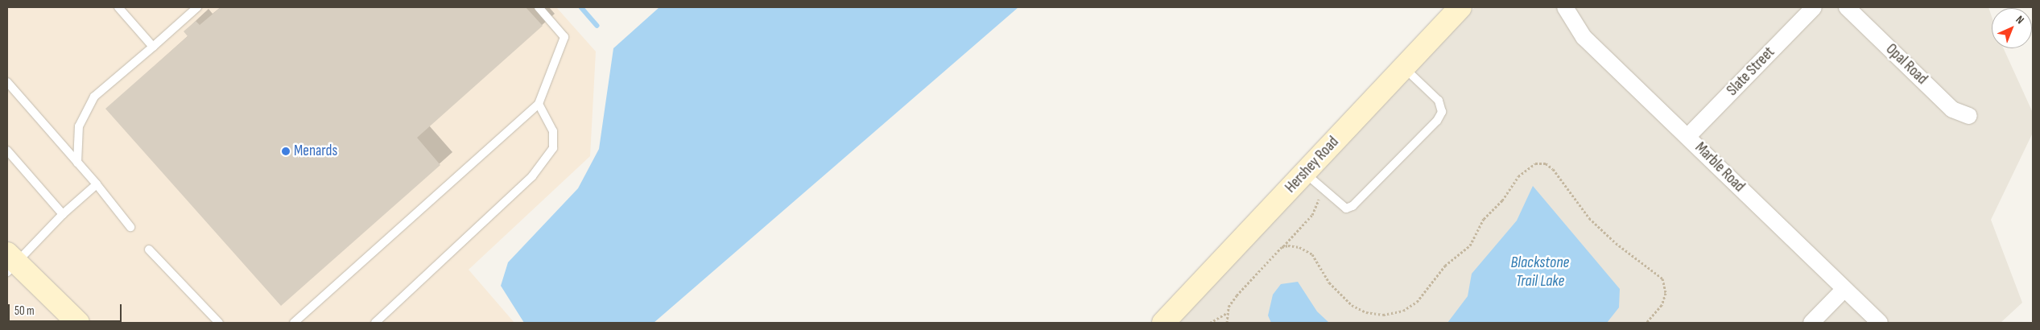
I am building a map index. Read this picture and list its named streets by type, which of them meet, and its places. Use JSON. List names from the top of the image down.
{
  "streets": {
    "street": [
      "Opal Road",
      "Slate Street",
      "Hershey Road",
      "Marble Road"
    ]
  },
  "crossings": [
    ["Slate Street", "Marble Road"]
  ],
  "water": ["Blackstone Trail Lake"],
  "places": ["Menards"],
  "scale_bar": "50 m",
  "north": "top right"
}
